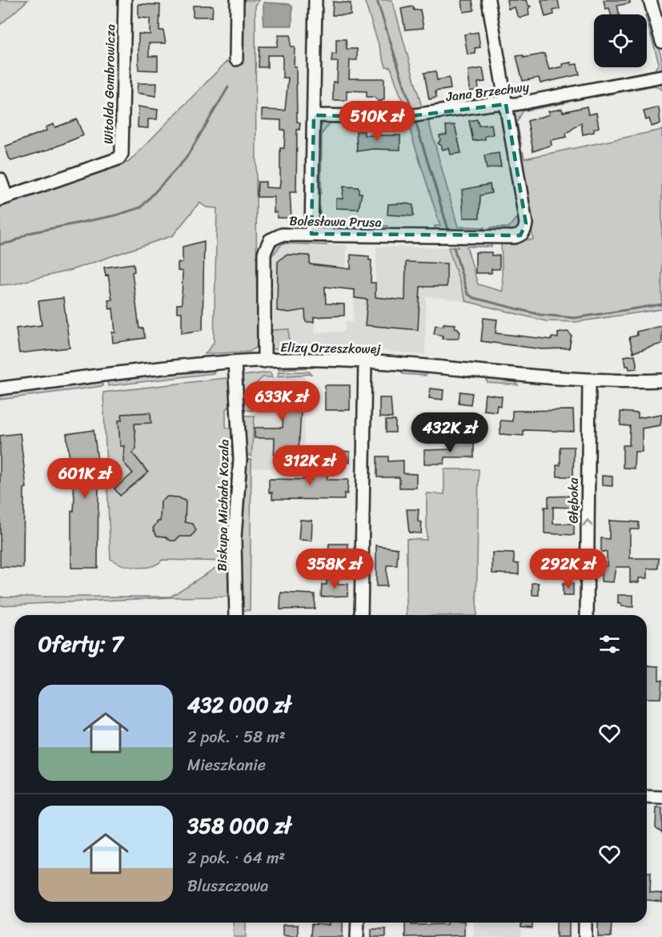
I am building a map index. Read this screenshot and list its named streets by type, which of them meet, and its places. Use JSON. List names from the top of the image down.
{
  "streets": {
    "street": [
      "Witolda Gombrowicza",
      "Jana Brzechwy",
      "Bolesława Prusa",
      "Elizy Orzeszkowej",
      "Głęboka",
      "Biskupa Michała Kozala"
    ]
  },
  "crossings": [
    ["Jana Brzechwy", "Bolesława Prusa"],
    ["Bolesława Prusa", "Elizy Orzeszkowej"],
    ["Elizy Orzeszkowej", "Głęboka"],
    ["Elizy Orzeszkowej", "Biskupa Michała Kozala"]
  ],
  "one_way": ["Głęboka"],
  "page": {
    "price": [
      "510K zł",
      "633K zł",
      "432K zł",
      "312K zł",
      "601K zł",
      "358K zł",
      "292K zł"
    ],
    "heading": "Oferty: 7",
    "list": [
      {
        "name": "432 000 zł",
        "note": "2 pok. · 58 m² · Mieszkanie"
      },
      {
        "name": "358 000 zł",
        "note": "2 pok. · 64 m² · Bluszczowa"
      }
    ]
  }
}
